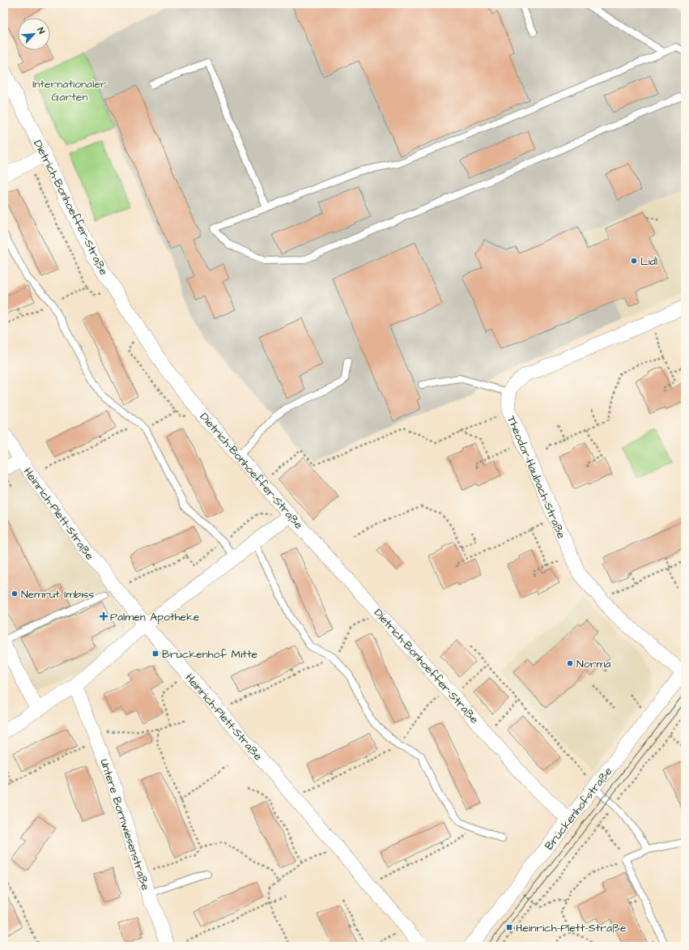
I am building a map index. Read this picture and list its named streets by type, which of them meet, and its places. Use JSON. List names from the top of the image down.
{
  "streets": {
    "street": [
      "Dietrich-Bonhoeffer-Straße",
      "Theodor-Haubach-Straße",
      "Heinrich-Plett-Straße",
      "Brückenhofstraße",
      "Untere Bornwiesenstraße"
    ]
  },
  "crossings": [
    ["Dietrich-Bonhoeffer-Straße", "Brückenhofstraße"],
    ["Theodor-Haubach-Straße", "Brückenhofstraße"]
  ],
  "parks": ["Internationaler Garten"],
  "places": {
    "other": ["Lidl", "Nemrut Imbiss", "Norma"],
    "health": ["Palmen Apotheke"],
    "transit": ["Brückenhof Mitte", "Heinrich-Plett-Straße"]
  },
  "north": "top right"
}
